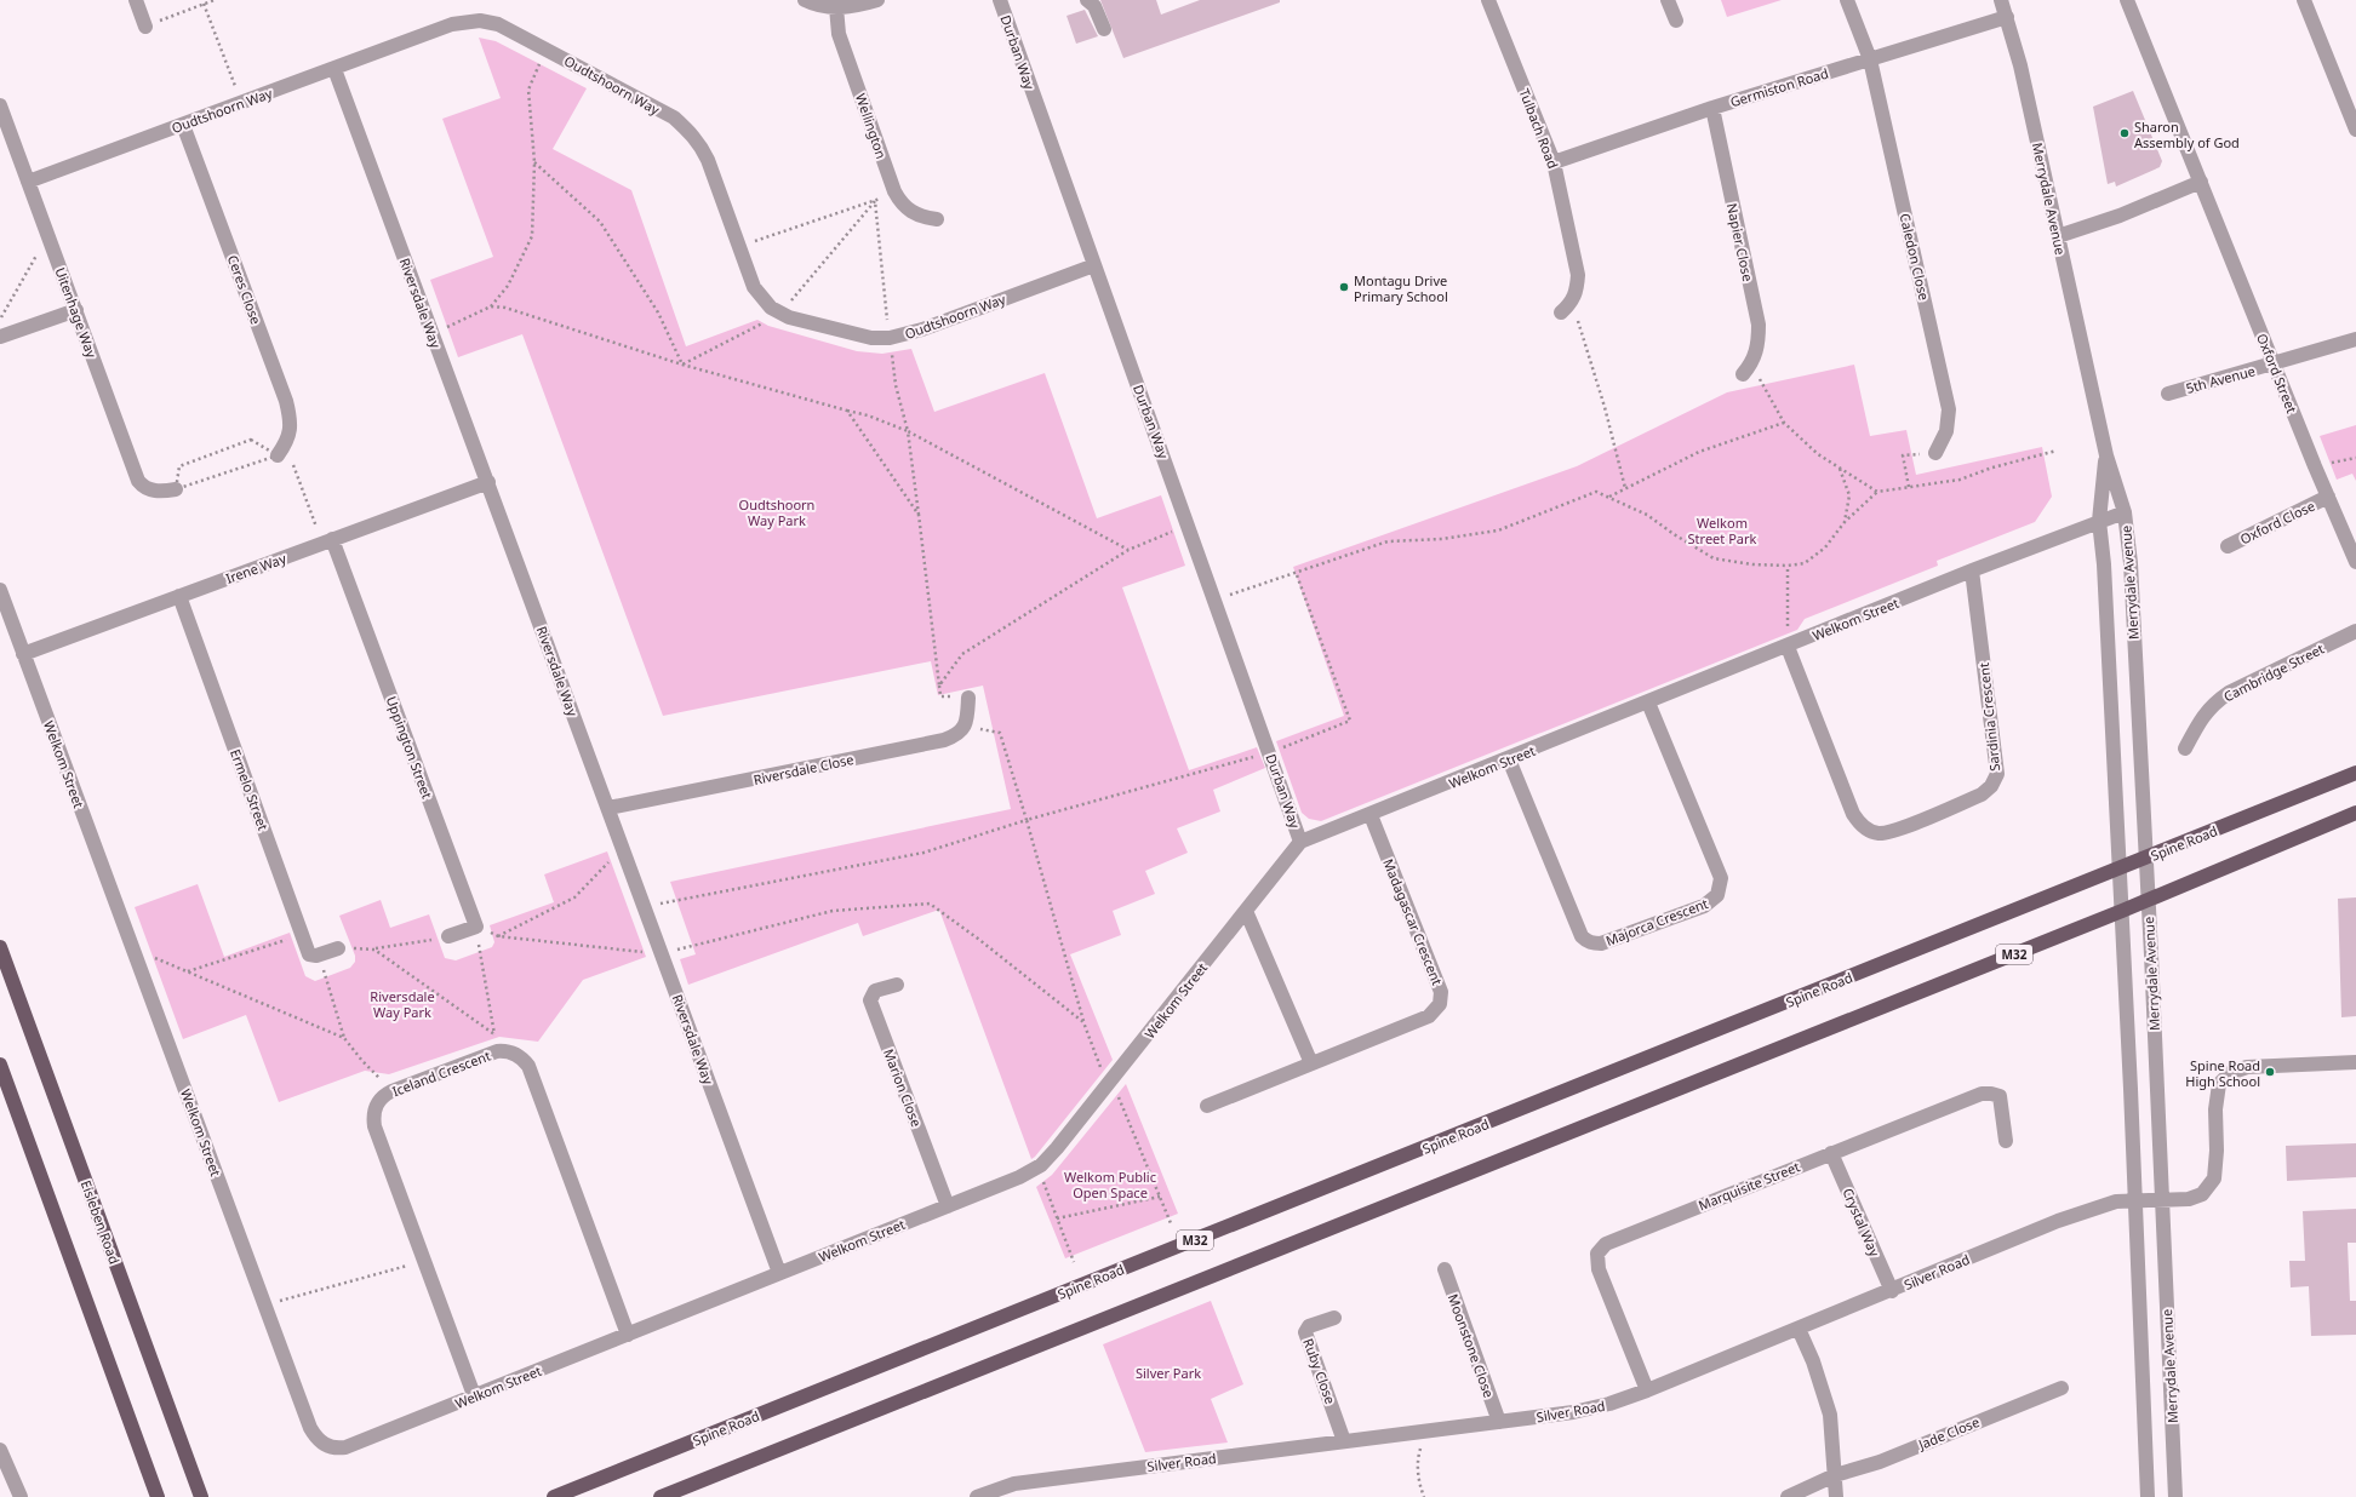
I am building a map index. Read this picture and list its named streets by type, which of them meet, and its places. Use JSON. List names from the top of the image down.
{
  "streets": {
    "main road": ["Spine Road", "M32", "Eisleben Road"],
    "street": [
      "Durban Way",
      "Oudtshoorn Way",
      "Germiston Road",
      "Wellington",
      "Tulbach Road",
      "Merrydale Avenue",
      "Napier Close",
      "Caledon Close",
      "Ceres Close",
      "Riversdale Way",
      "Uitenhage Way",
      "Oxford Street",
      "5th Avenue",
      "Oxford Close",
      "Irene Way",
      "Welkom Street",
      "Cambridge Street",
      "Sardinia Crescent",
      "Uppington Street",
      "Riversdale Close",
      "Ermelo Street",
      "Madagascar Crescent",
      "Majorca Crescent",
      "Iceland Crescent",
      "Marion Close",
      "Marquisite Street",
      "Crystal Way",
      "Silver Road",
      "Moonstone Close",
      "Ruby Close",
      "Jade Close"
    ]
  },
  "crossings": [
    ["Durban Way", "Oudtshoorn Way"],
    ["Durban Way", "Welkom Street"],
    ["Oudtshoorn Way", "Ceres Close"],
    ["Oudtshoorn Way", "Riversdale Way"],
    ["Oudtshoorn Way", "Uitenhage Way"],
    ["Germiston Road", "Tulbach Road"],
    ["Germiston Road", "Merrydale Avenue"],
    ["Germiston Road", "Napier Close"],
    ["Germiston Road", "Caledon Close"],
    ["Merrydale Avenue", "Welkom Street"],
    ["Merrydale Avenue", "Spine Road"],
    ["Merrydale Avenue", "M32"],
    ["Merrydale Avenue", "Silver Road"],
    ["Riversdale Way", "Irene Way"],
    ["Riversdale Way", "Welkom Street"],
    ["Riversdale Way", "Riversdale Close"],
    ["Oxford Street", "5th Avenue"],
    ["Oxford Street", "Oxford Close"],
    ["Irene Way", "Welkom Street"],
    ["Irene Way", "Uppington Street"],
    ["Irene Way", "Ermelo Street"],
    ["Welkom Street", "Sardinia Crescent"],
    ["Welkom Street", "Madagascar Crescent"],
    ["Welkom Street", "Majorca Crescent"],
    ["Welkom Street", "Iceland Crescent"],
    ["Welkom Street", "Marion Close"],
    ["Marquisite Street", "Crystal Way"],
    ["Marquisite Street", "Silver Road"],
    ["Crystal Way", "Silver Road"],
    ["Silver Road", "Moonstone Close"],
    ["Silver Road", "Ruby Close"]
  ],
  "parks": [
    "Oudtshoorn Way Park",
    "Welkom Street Park",
    "Riversdale Way Park",
    "Welkom Public Open Space",
    "Silver Park"
  ],
  "places": ["Sharon Assembly of God", "Montagu Drive Primary School", "Spine Road High School"]
}
